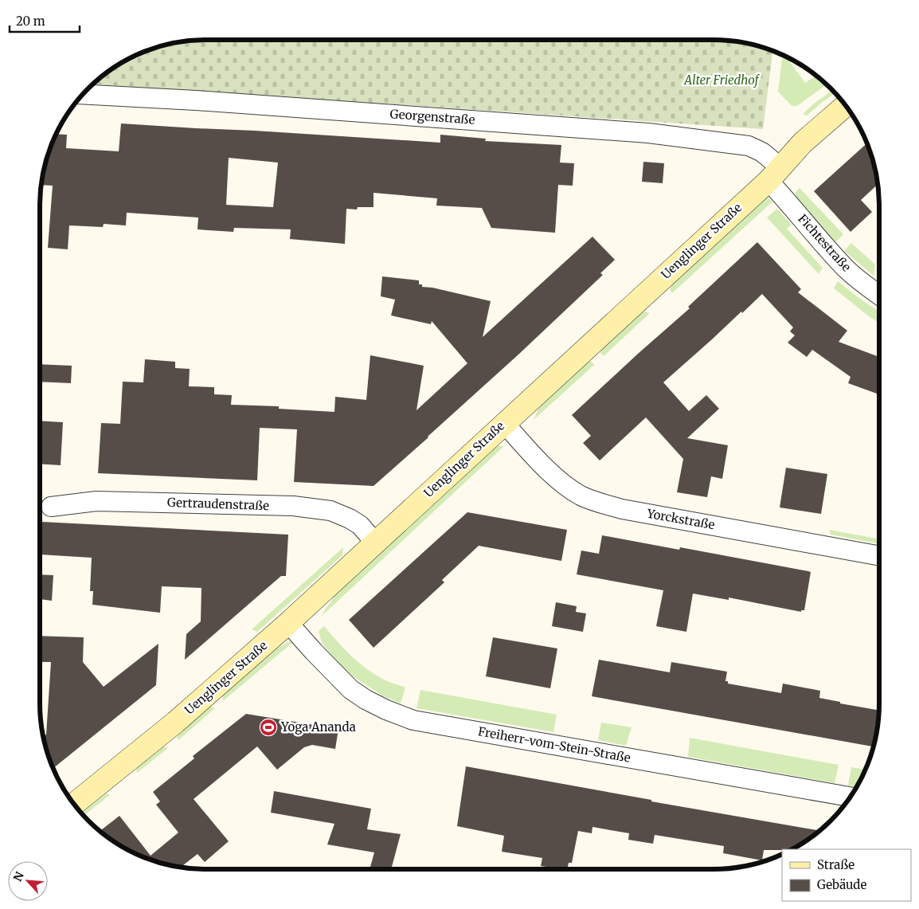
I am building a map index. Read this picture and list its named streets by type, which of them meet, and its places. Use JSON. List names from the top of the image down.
{
  "streets": {
    "main road": ["Uenglinger Straße"],
    "street": [
      "Georgenstraße",
      "Fichtestraße",
      "Gertraudenstraße",
      "Yorckstraße",
      "Freiherr-vom-Stein-Straße"
    ]
  },
  "crossings": [
    ["Georgenstraße", "Uenglinger Straße"],
    ["Georgenstraße", "Fichtestraße"],
    ["Uenglinger Straße", "Fichtestraße"],
    ["Uenglinger Straße", "Gertraudenstraße"],
    ["Uenglinger Straße", "Yorckstraße"],
    ["Uenglinger Straße", "Freiherr-vom-Stein-Straße"]
  ],
  "parks": ["Alter Friedhof"],
  "places": {
    "sports": ["Yoga Ananda"]
  },
  "legend": ["Straße", "Gebäude"],
  "scale_bar": "20 m",
  "north": "top left"
}
